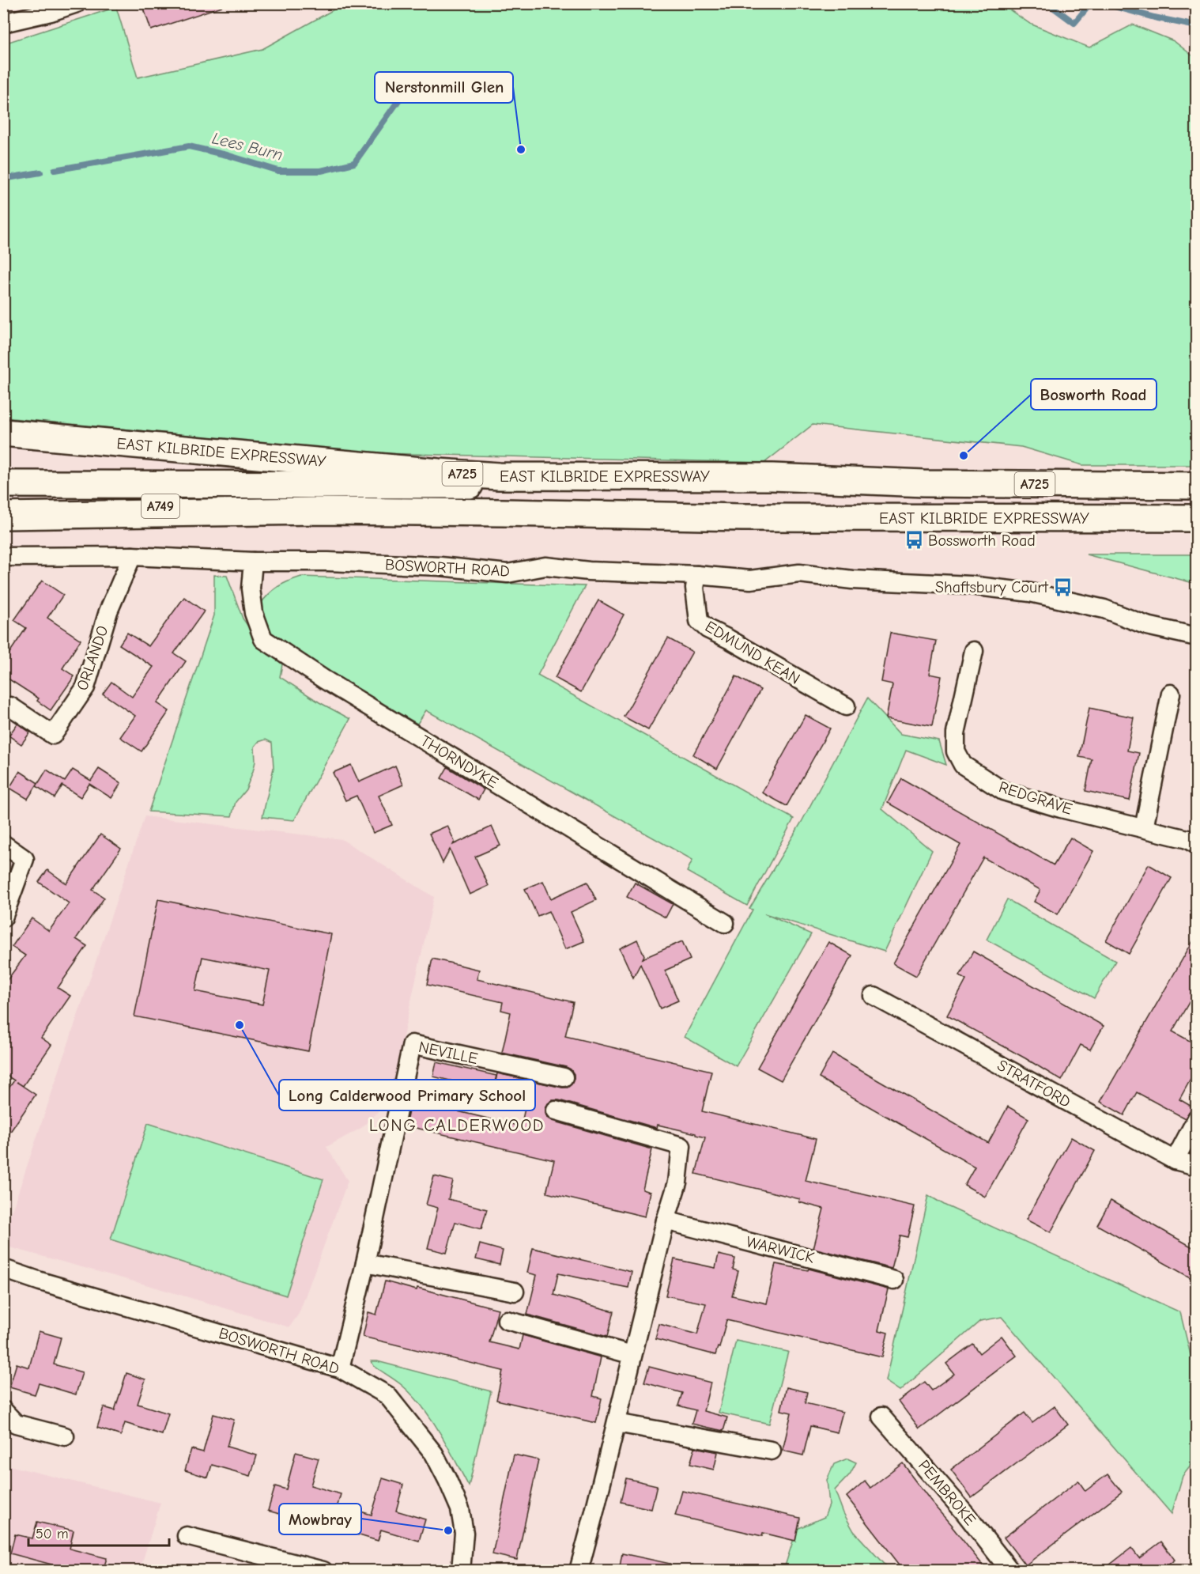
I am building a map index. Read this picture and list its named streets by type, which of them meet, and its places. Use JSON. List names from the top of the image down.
{
  "streets": {
    "main road": ["EAST KILBRIDE EXPRESSWAY", "A725", "A749"],
    "street": [
      "BOSWORTH ROAD",
      "EDMUND KEAN",
      "ORLANDO",
      "THORNDYKE",
      "REDGRAVE",
      "NEVILLE",
      "STRATFORD",
      "WARWICK",
      "PEMBROKE"
    ]
  },
  "crossings": [
    ["BOSWORTH ROAD", "EDMUND KEAN"],
    ["BOSWORTH ROAD", "ORLANDO"],
    ["BOSWORTH ROAD", "THORNDYKE"],
    ["BOSWORTH ROAD", "NEVILLE"]
  ],
  "districts": ["LONG CALDERWOOD"],
  "water": ["Lees Burn"],
  "places": {
    "other": [
      "Nerstonmill Glen",
      "Bosworth Road",
      "Long Calderwood Primary School",
      "Mowbray"
    ],
    "bus stop": ["Bossworth Road", "Shaftsbury Court"]
  },
  "scale_bar": "50 m"
}
